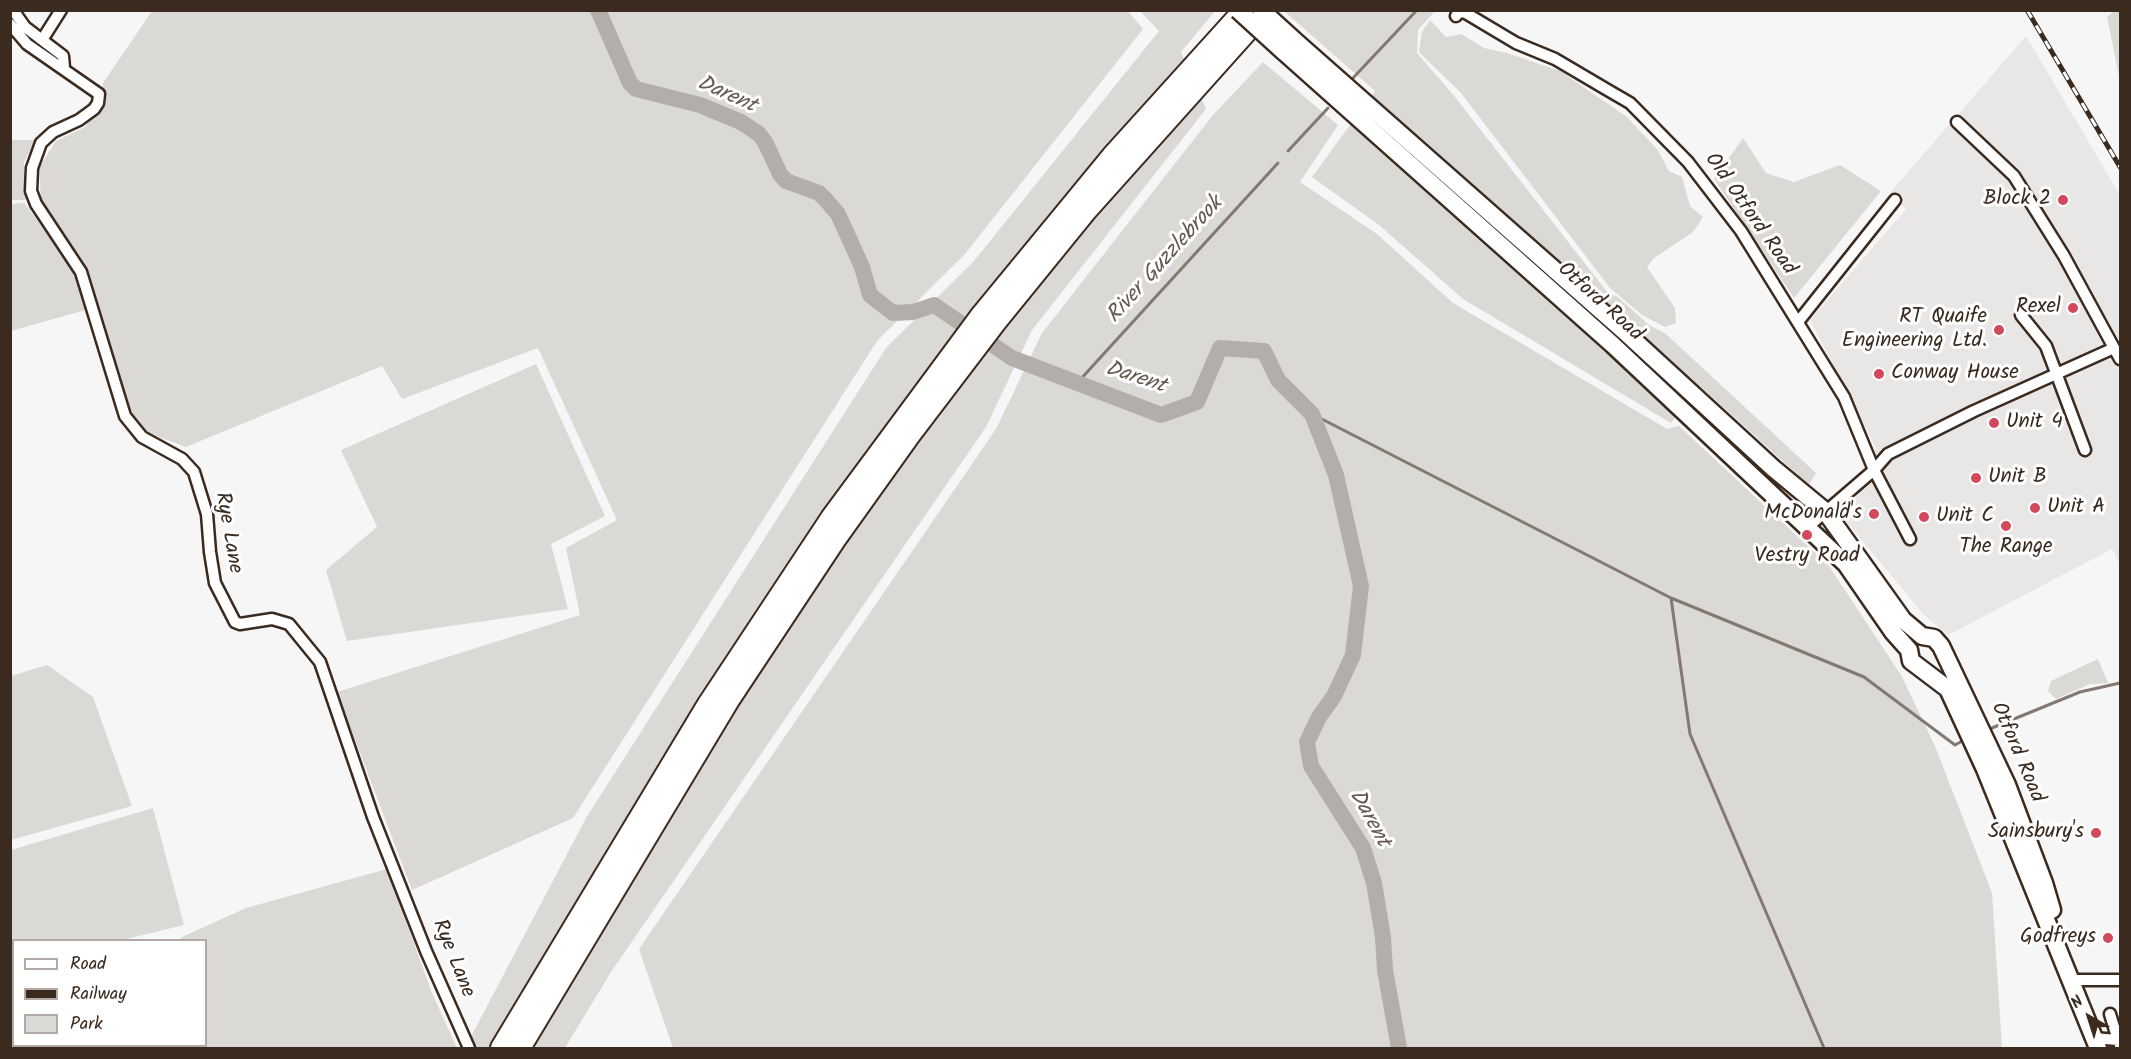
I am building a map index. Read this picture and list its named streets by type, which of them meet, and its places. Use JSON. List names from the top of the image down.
{
  "streets": {
    "main road": ["Otford Road"],
    "street": ["Old Otford Road", "Rye Lane"]
  },
  "water": ["Darent", "River Guzzlebrook"],
  "places": [
    "Block 2",
    "Rexel",
    "RT Quaife Engineering Ltd.",
    "Conway House",
    "Unit 4",
    "Unit B",
    "Unit A",
    "McDonald's",
    "Unit C",
    "The Range",
    "Vestry Road",
    "Sainsbury's",
    "Godfreys"
  ],
  "legend": ["Road", "Railway", "Park"],
  "north": "top left"
}
